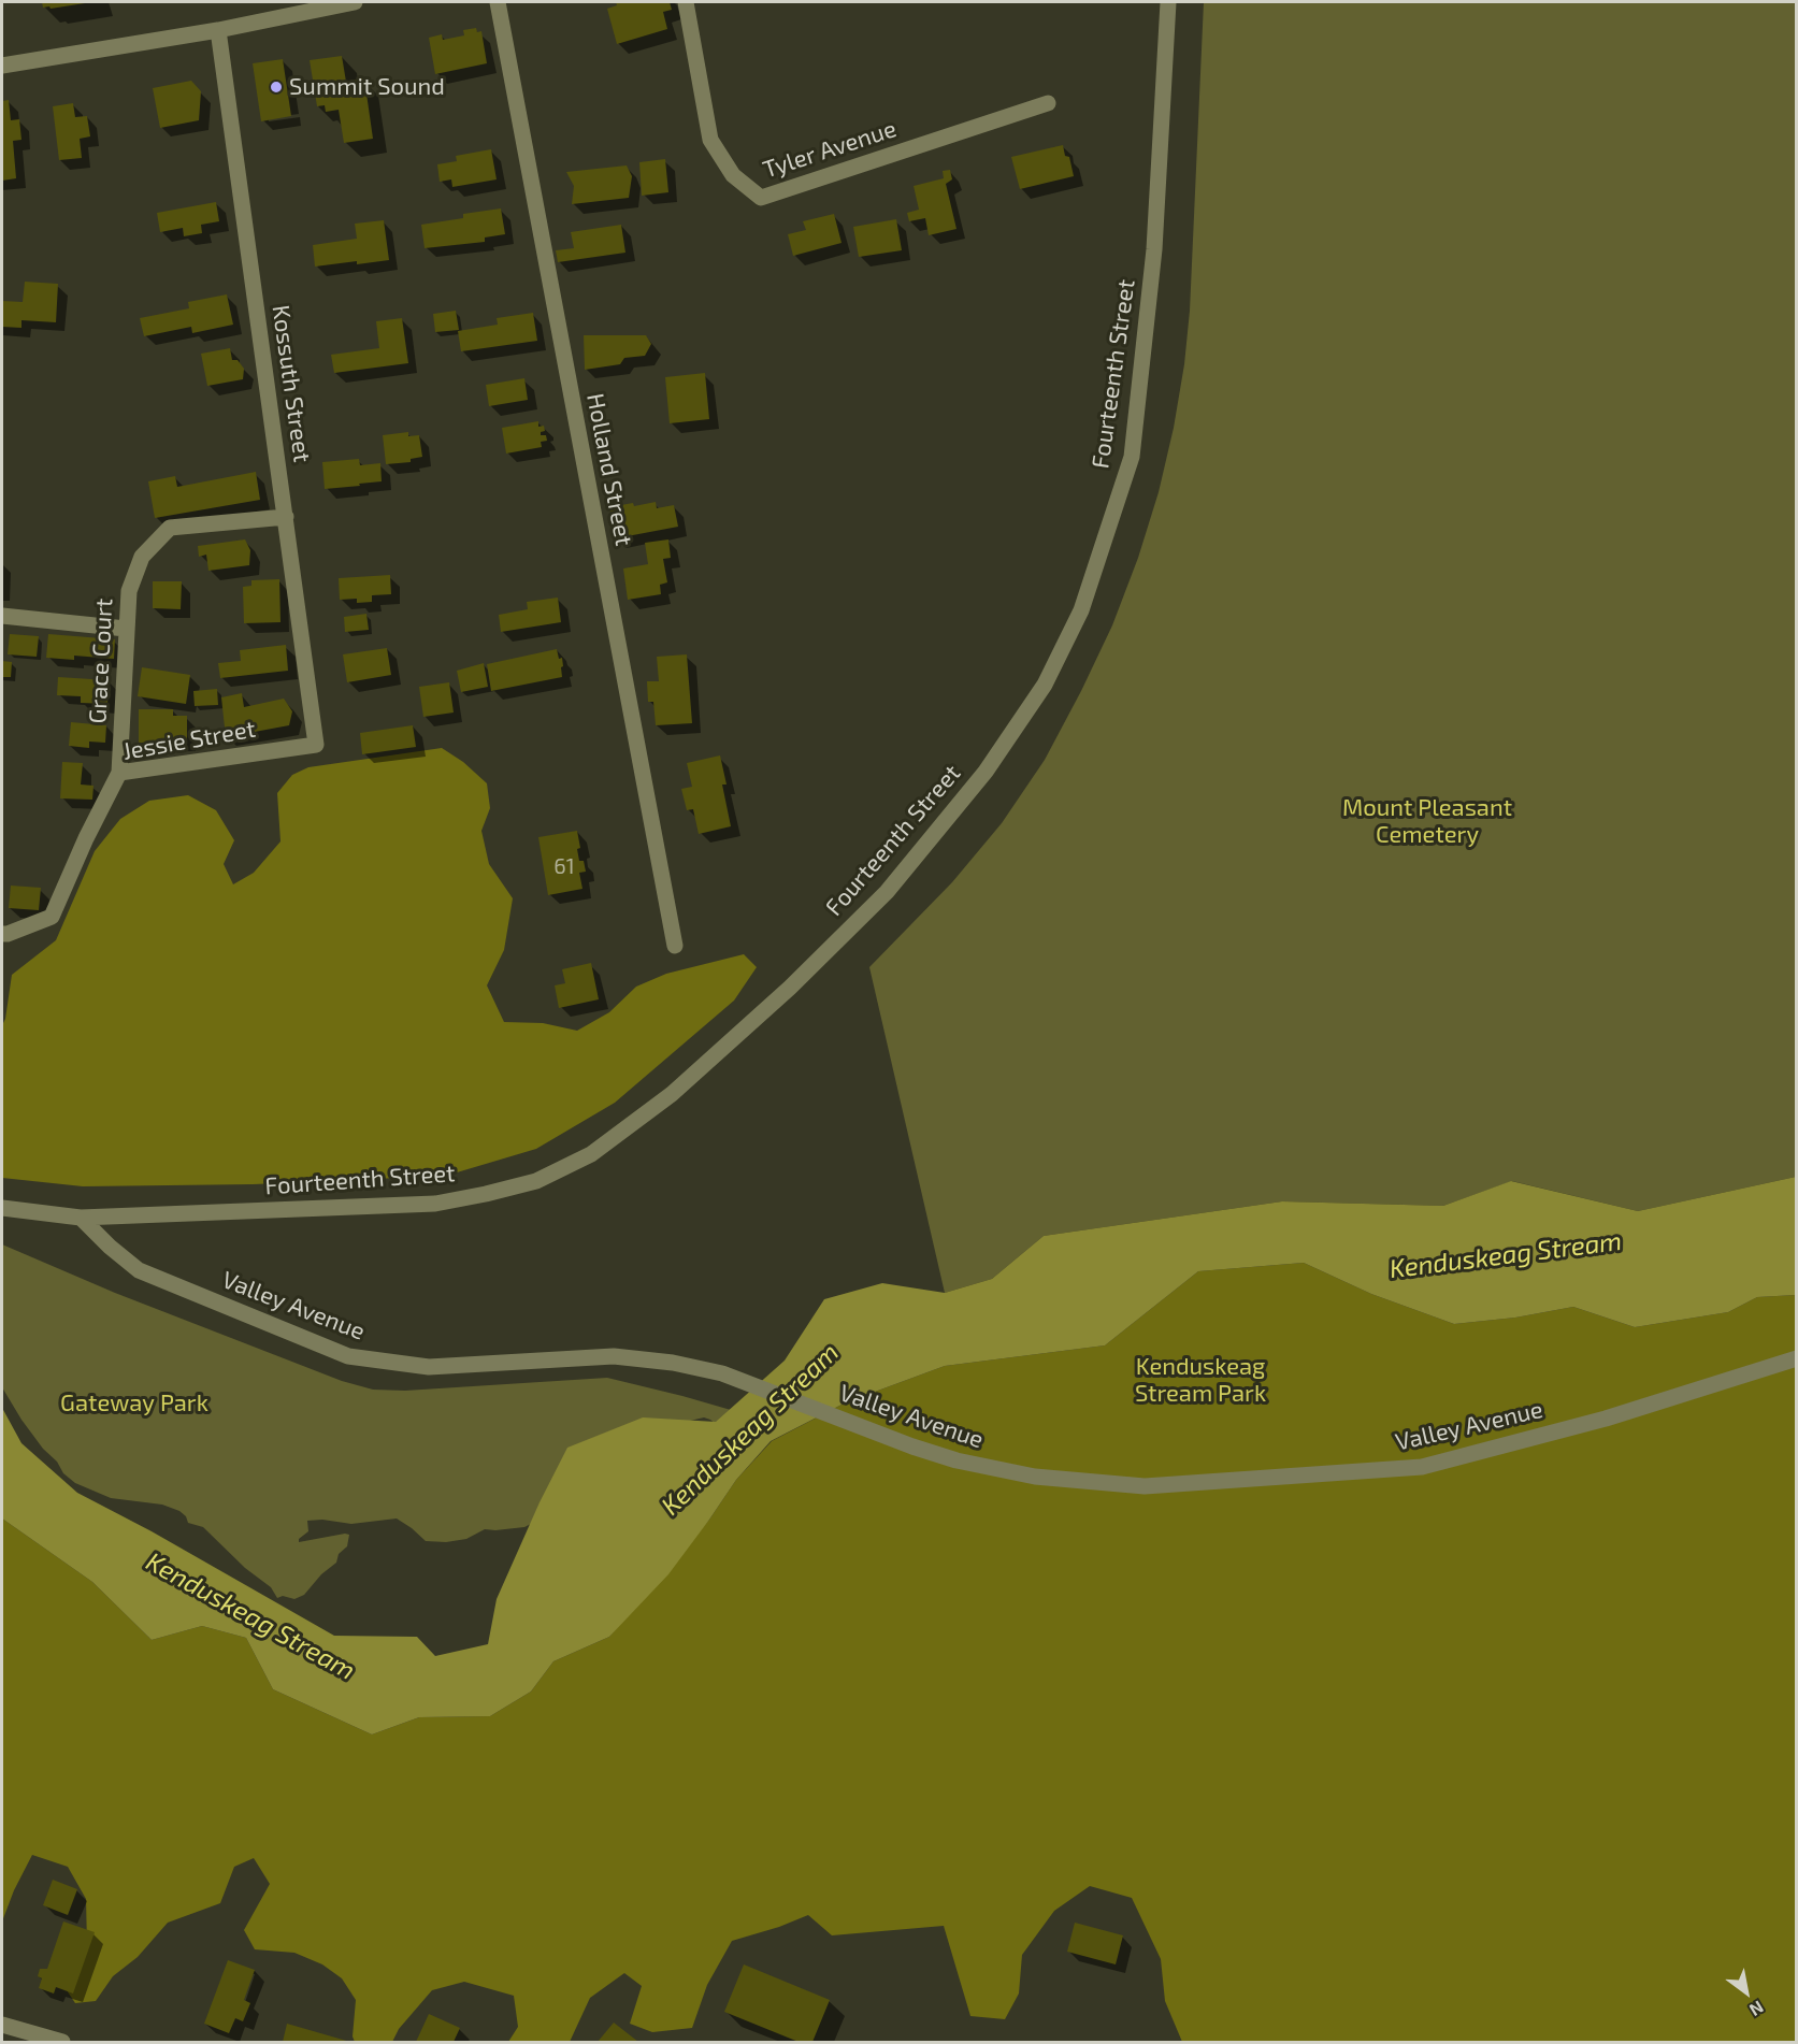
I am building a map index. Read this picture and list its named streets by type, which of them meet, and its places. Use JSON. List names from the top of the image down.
{
  "streets": {
    "street": [
      "Tyler Avenue",
      "Fourteenth Street",
      "Kossuth Street",
      "Holland Street",
      "Grace Court",
      "Jessie Street",
      "Valley Avenue"
    ]
  },
  "crossings": [
    ["Fourteenth Street", "Valley Avenue"],
    ["Kossuth Street", "Grace Court"],
    ["Kossuth Street", "Jessie Street"],
    ["Grace Court", "Jessie Street"]
  ],
  "water": ["Kenduskeag Stream"],
  "parks": ["Mount Pleasant Cemetery", "Kenduskeag Stream Park", "Gateway Park"],
  "places": ["Summit Sound"],
  "house_numbers": ["61"],
  "north": "bottom right"
}
